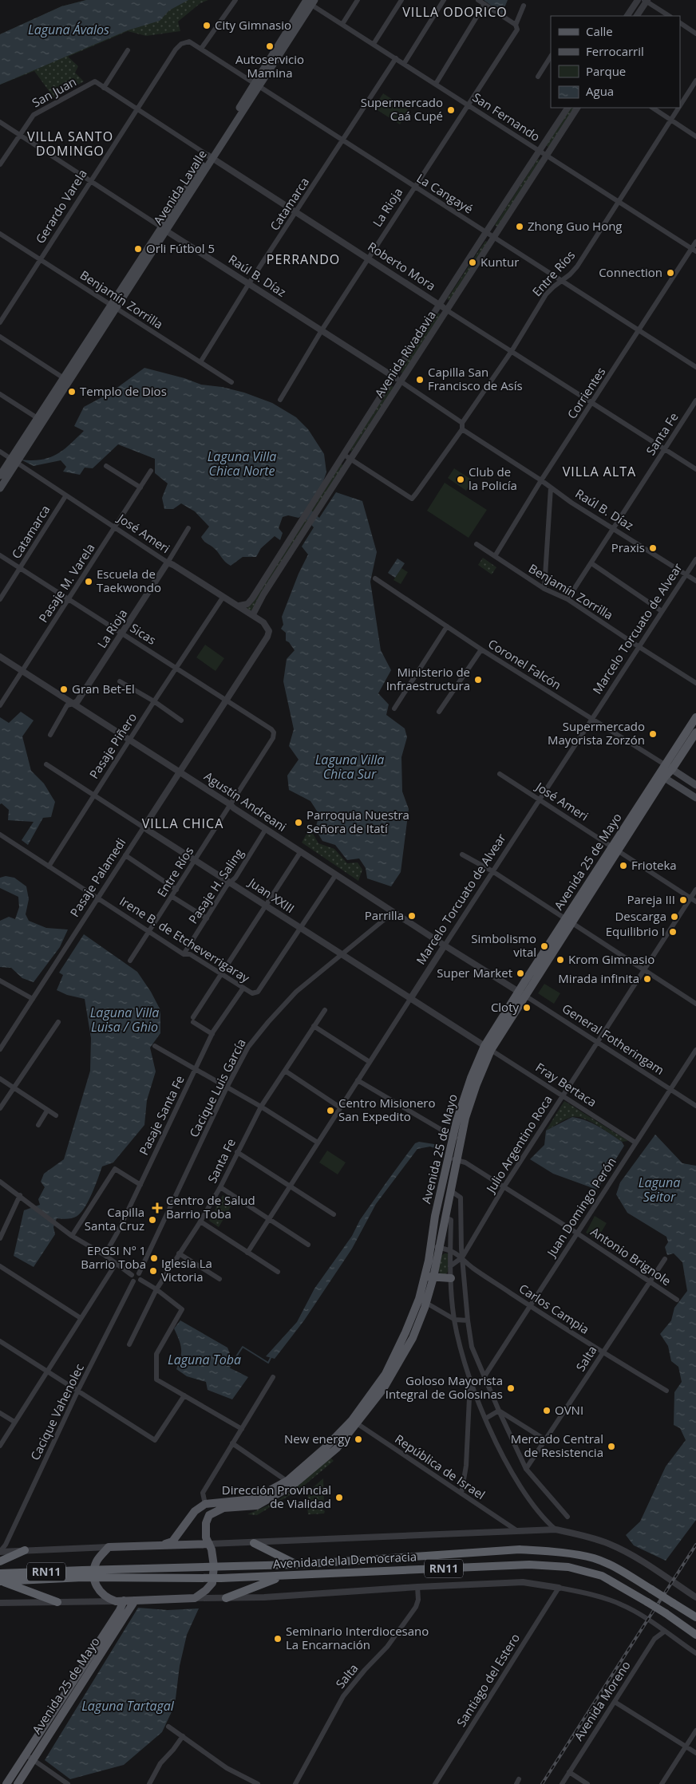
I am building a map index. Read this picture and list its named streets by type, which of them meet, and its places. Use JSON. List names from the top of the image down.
{
  "streets": {
    "highway": ["Avenida de la Democracia", "RN11"],
    "main road": ["Avenida Lavalle", "Avenida 25 de Mayo"],
    "street": [
      "San Juan",
      "San Fernando",
      "La Cangayé",
      "Catamarca",
      "Gerardo Varela",
      "La Rioja",
      "Roberto Mora",
      "Entre Ríos",
      "Raúl B. Díaz",
      "Benjamín Zorrilla",
      "Avenida Rivadavia",
      "Corrientes",
      "Santa Fe",
      "José Ameri",
      "Pasaje M. Varela",
      "Marcelo Torcuato de Alvear",
      "Sicas",
      "Coronel Falcón",
      "Pasaje Piñero",
      "Agustín Andreani",
      "Pasaje Palamedi",
      "Pasaje H. Saling",
      "Juan XXIII",
      "Irene B. de Etcheverrigaray",
      "General Fotheringam",
      "Fray Bertaca",
      "Cacique Luis García",
      "Pasaje Santa Fe",
      "Julio Argentino Roca",
      "Juan Domingo Perón",
      "Antonio Brignole",
      "Carlos Campia",
      "Salta",
      "Cacique Vahenolec",
      "República de Israel",
      "Santiago del Estero",
      "Avenida Moreno"
    ]
  },
  "crossings": [
    ["San Juan", "Roberto Mora"],
    ["San Juan", "Raúl B. Díaz"],
    ["San Fernando", "Avenida Lavalle"],
    ["San Fernando", "Catamarca"],
    ["San Fernando", "La Rioja"],
    ["San Fernando", "Entre Ríos"],
    ["San Fernando", "Avenida Rivadavia"],
    ["San Fernando", "Corrientes"],
    ["Avenida Lavalle", "La Cangayé"],
    ["Avenida Lavalle", "Roberto Mora"],
    ["Avenida Lavalle", "Raúl B. Díaz"],
    ["Avenida Lavalle", "Benjamín Zorrilla"],
    ["Avenida Lavalle", "José Ameri"],
    ["La Cangayé", "Catamarca"],
    ["La Cangayé", "Gerardo Varela"],
    ["La Cangayé", "La Rioja"],
    ["La Cangayé", "Entre Ríos"],
    ["La Cangayé", "Avenida Rivadavia"],
    ["La Cangayé", "Corrientes"],
    ["Catamarca", "Roberto Mora"],
    ["Catamarca", "Raúl B. Díaz"],
    ["Catamarca", "Benjamín Zorrilla"],
    ["Catamarca", "José Ameri"],
    ["Catamarca", "Sicas"],
    ["Gerardo Varela", "Roberto Mora"],
    ["Gerardo Varela", "Raúl B. Díaz"],
    ["Gerardo Varela", "Benjamín Zorrilla"],
    ["La Rioja", "Roberto Mora"],
    ["La Rioja", "Raúl B. Díaz"],
    ["La Rioja", "José Ameri"],
    ["La Rioja", "Sicas"],
    ["La Rioja", "Agustín Andreani"],
    ["Roberto Mora", "Entre Ríos"],
    ["Roberto Mora", "Avenida Rivadavia"],
    ["Roberto Mora", "Corrientes"],
    ["Roberto Mora", "Santa Fe"],
    ["Entre Ríos", "Raúl B. Díaz"],
    ["Entre Ríos", "Sicas"],
    ["Entre Ríos", "Agustín Andreani"],
    ["Entre Ríos", "Juan XXIII"],
    ["Entre Ríos", "Irene B. de Etcheverrigaray"],
    ["Raúl B. Díaz", "Avenida Rivadavia"],
    ["Raúl B. Díaz", "Corrientes"],
    ["Raúl B. Díaz", "Santa Fe"],
    ["Raúl B. Díaz", "Marcelo Torcuato de Alvear"],
    ["Benjamín Zorrilla", "Corrientes"],
    ["Benjamín Zorrilla", "Santa Fe"],
    ["Benjamín Zorrilla", "Marcelo Torcuato de Alvear"],
    ["Avenida Rivadavia", "José Ameri"],
    ["José Ameri", "Pasaje M. Varela"],
    ["José Ameri", "Marcelo Torcuato de Alvear"],
    ["José Ameri", "Pasaje Piñero"],
    ["José Ameri", "Avenida 25 de Mayo"],
    ["José Ameri", "Pasaje Palamedi"],
    ["José Ameri", "Julio Argentino Roca"],
    ["Pasaje M. Varela", "Sicas"],
    ["Pasaje M. Varela", "Agustín Andreani"],
    ["Marcelo Torcuato de Alvear", "Coronel Falcón"],
    ["Marcelo Torcuato de Alvear", "Agustín Andreani"],
    ["Marcelo Torcuato de Alvear", "Juan XXIII"],
    ["Sicas", "Pasaje Piñero"],
    ["Sicas", "Pasaje Palamedi"],
    ["Coronel Falcón", "Avenida 25 de Mayo"],
    ["Pasaje Piñero", "Agustín Andreani"],
    ["Pasaje Piñero", "Juan XXIII"],
    ["Pasaje Piñero", "Irene B. de Etcheverrigaray"],
    ["Agustín Andreani", "Avenida 25 de Mayo"],
    ["Agustín Andreani", "Pasaje Palamedi"],
    ["Agustín Andreani", "Pasaje H. Saling"],
    ["Agustín Andreani", "General Fotheringam"],
    ["Agustín Andreani", "Cacique Luis García"],
    ["Avenida 25 de Mayo", "Juan XXIII"],
    ["Avenida 25 de Mayo", "General Fotheringam"],
    ["Avenida 25 de Mayo", "Fray Bertaca"],
    ["Avenida 25 de Mayo", "Julio Argentino Roca"],
    ["Avenida 25 de Mayo", "Antonio Brignole"],
    ["Avenida 25 de Mayo", "Carlos Campia"],
    ["Avenida 25 de Mayo", "República de Israel"],
    ["Avenida 25 de Mayo", "Avenida de la Democracia"],
    ["Avenida 25 de Mayo", "RN11"],
    ["Pasaje Palamedi", "Juan XXIII"],
    ["Pasaje Palamedi", "Irene B. de Etcheverrigaray"],
    ["Pasaje H. Saling", "Juan XXIII"],
    ["Pasaje H. Saling", "Irene B. de Etcheverrigaray"],
    ["Juan XXIII", "Irene B. de Etcheverrigaray"],
    ["Juan XXIII", "Fray Bertaca"],
    ["Juan XXIII", "Cacique Luis García"],
    ["Irene B. de Etcheverrigaray", "Pasaje Santa Fe"],
    ["General Fotheringam", "Julio Argentino Roca"],
    ["General Fotheringam", "Juan Domingo Perón"],
    ["Fray Bertaca", "Julio Argentino Roca"],
    ["Fray Bertaca", "Juan Domingo Perón"],
    ["Cacique Luis García", "Cacique Vahenolec"],
    ["Julio Argentino Roca", "Antonio Brignole"],
    ["Julio Argentino Roca", "Carlos Campia"],
    ["Juan Domingo Perón", "Antonio Brignole"],
    ["Juan Domingo Perón", "Carlos Campia"],
    ["Antonio Brignole", "Salta"],
    ["Carlos Campia", "Salta"],
    ["Cacique Vahenolec", "RN11"],
    ["República de Israel", "Avenida de la Democracia"],
    ["Avenida de la Democracia", "RN11"]
  ],
  "districts": [
    "VILLA ODORICO",
    "VILLA SANTO DOMINGO",
    "PERRANDO",
    "VILLA ALTA",
    "VILLA CHICA"
  ],
  "water": [
    "Laguna Ávalos",
    "Laguna Villa Chica Norte",
    "Laguna Villa Chica Sur",
    "Laguna Villa Luisa / Ghio",
    "Laguna Seitor",
    "Laguna Toba",
    "Laguna Tartagal"
  ],
  "places": {
    "other": [
      "City Gimnasio",
      "Autoservicio Mamina",
      "Supermercado Caá Cupé",
      "Zhong Guo Hong",
      "Orli Fútbol 5",
      "Kuntur",
      "Connection",
      "Capilla San Francisco de Asís",
      "Templo de Dios",
      "Club de la Policía",
      "Praxis",
      "Escuela de Taekwondo",
      "Ministerio de Infraestructura",
      "Gran Bet-El",
      "Supermercado Mayorista Zorzón",
      "Parroquia Nuestra Señora de Itatí",
      "Frioteka",
      "Pareja III",
      "Parrilla",
      "Descarga",
      "Equilibrio I",
      "Simbolismo vital",
      "Krom Gimnasio",
      "Super Market",
      "Mirada infinita",
      "Cloty",
      "Centro Misionero San Expedito",
      "Capilla Santa Cruz",
      "EPGSI Nº 1 Barrio Toba",
      "Iglesia La Victoria",
      "Goloso Mayorista Integral de Golosinas",
      "OVNI",
      "New energy",
      "Mercado Central de Resistencia",
      "Dirección Provincial de Vialidad",
      "Seminario Interdiocesano La Encarnación"
    ],
    "health": ["Centro de Salud Barrio Toba"]
  },
  "legend": [
    "Calle",
    "Ferrocarril",
    "Parque",
    "Agua"
  ]
}
